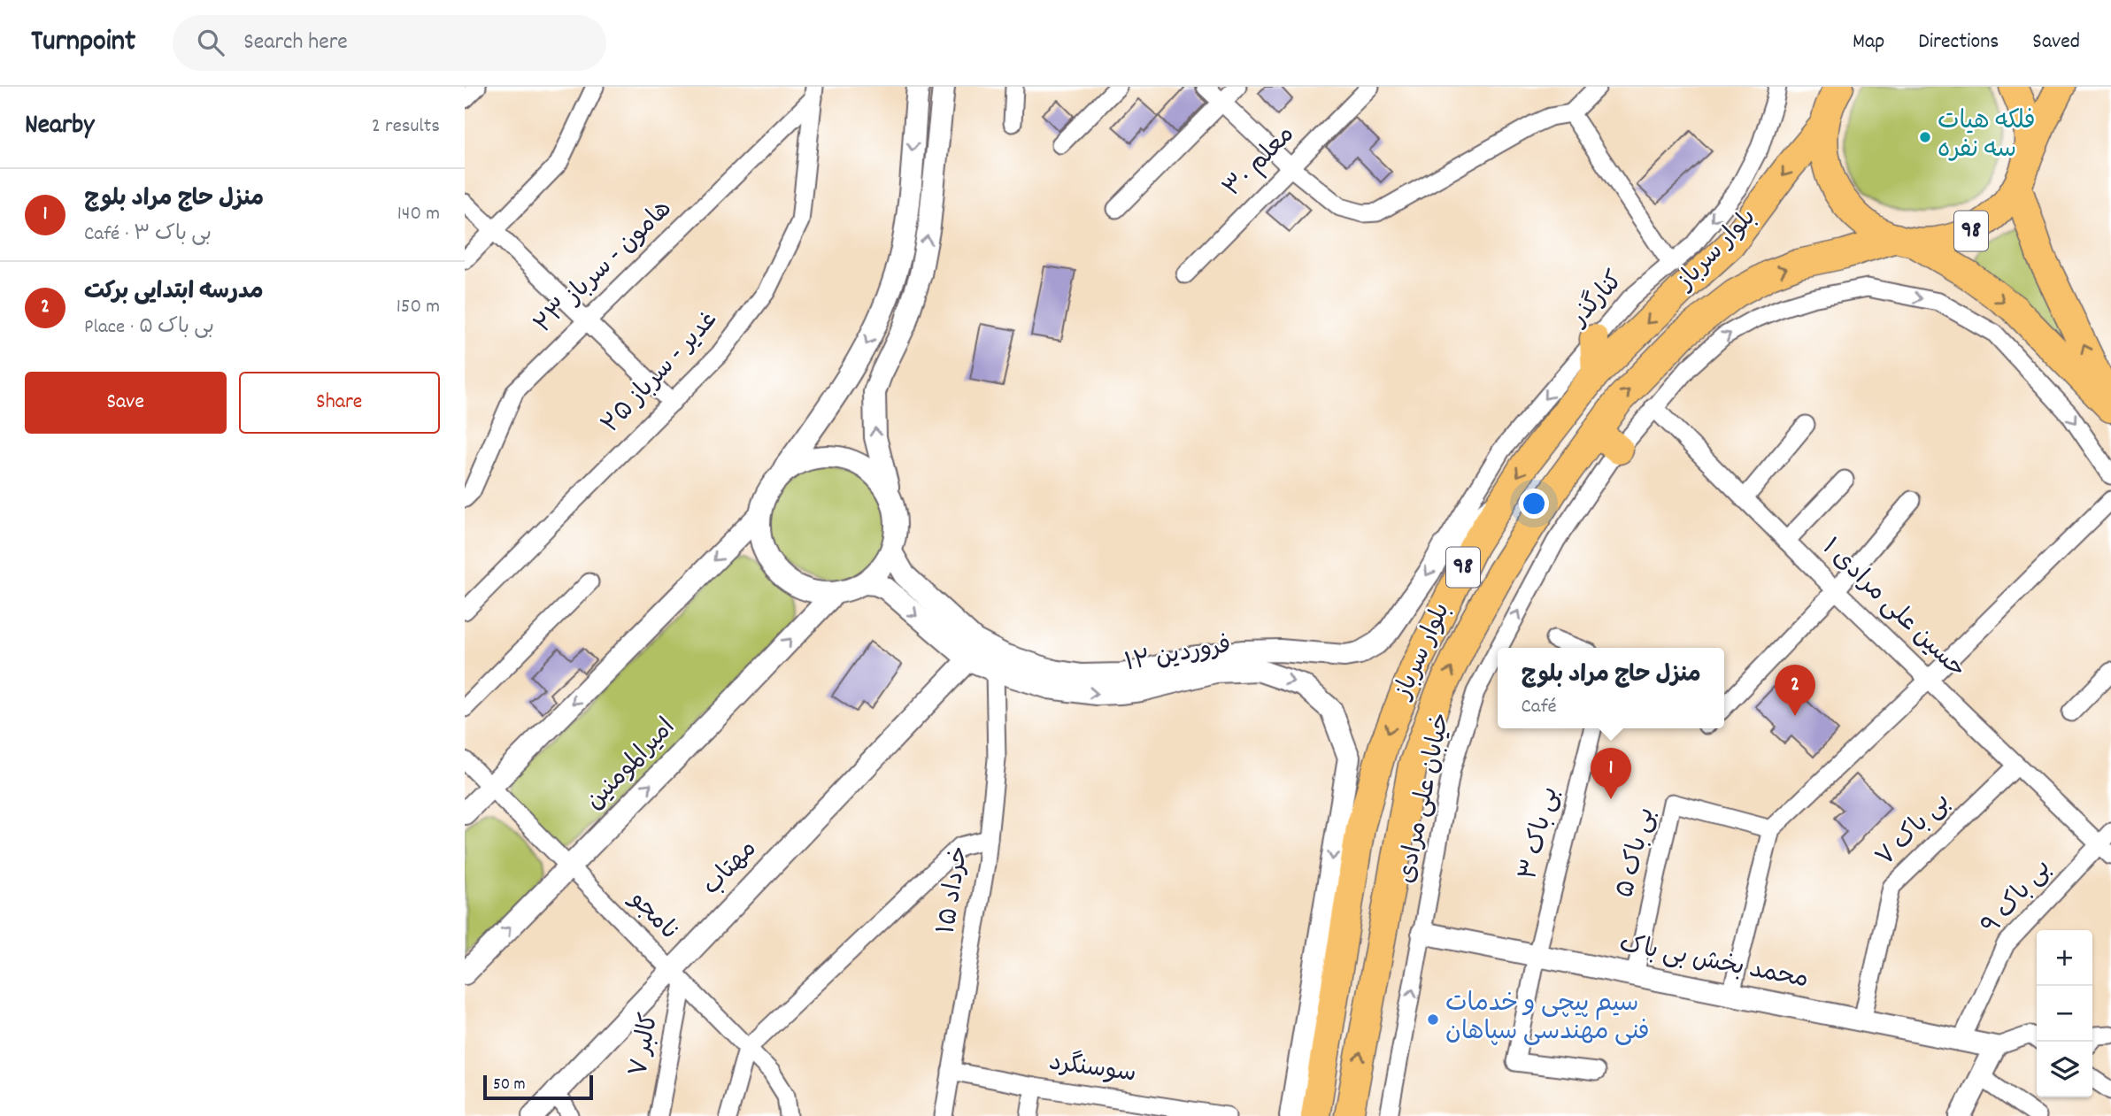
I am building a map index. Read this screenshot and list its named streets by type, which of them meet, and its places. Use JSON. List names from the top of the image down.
{
  "streets": {
    "main road": ["98", "بلوار سرباز"],
    "street": [
      "معلم ۳۰",
      "هامون - سرباز ۲۳",
      "کنارگذر",
      "غدیر - سرباز ۲۵",
      "حسین علی مرادی ۱",
      "۱۲ فروردین",
      "امیرالمومنین",
      "خیابان علی مرادی",
      "بی باک ۷",
      "بی باک ۳",
      "بی باک ۵",
      "مهتاب",
      "۱۵ خرداد",
      "بی باک ۹",
      "نامجو",
      "محمد بخش بی باک",
      "کالبر ۷",
      "سوسنگرد"
    ]
  },
  "crossings": [
    ["98", "بلوار سرباز"],
    ["بلوار سرباز", "۱۲ فروردین"],
    ["هامون - سرباز ۲۳", "غدیر - سرباز ۲۵"],
    ["کنارگذر", "۱۲ فروردین"],
    ["حسین علی مرادی ۱", "خیابان علی مرادی"],
    ["حسین علی مرادی ۱", "بی باک ۷"],
    ["حسین علی مرادی ۱", "بی باک ۹"],
    ["۱۲ فروردین", "امیرالمومنین"],
    ["۱۲ فروردین", "مهتاب"],
    ["۱۲ فروردین", "۱۵ خرداد"],
    ["امیرالمومنین", "نامجو"],
    ["خیابان علی مرادی", "محمد بخش بی باک"],
    ["بی باک ۷", "محمد بخش بی باک"],
    ["بی باک ۳", "محمد بخش بی باک"],
    ["بی باک ۵", "محمد بخش بی باک"],
    ["مهتاب", "نامجو"],
    ["مهتاب", "کالبر ۷"],
    ["۱۵ خرداد", "سوسنگرد"],
    ["بی باک ۹", "محمد بخش بی باک"],
    ["نامجو", "کالبر ۷"]
  ],
  "one_way": ["کنارگذر"],
  "places": ["فلکه هیات سه نفره", "سیم پیچی و خدمات فنی مهندسی سپاهان"],
  "scale_bar": "50 m",
  "page": {
    "header": "Turnpoint",
    "search": "Search here",
    "nav": ["Map", "Directions", "Saved"],
    "heading": ["Nearby", "2 results"],
    "list": [
      {
        "mark": "1",
        "name": "منزل حاج مراد بلوچ",
        "note": "Café · بی باک ۳",
        "value": "140 m"
      },
      {
        "mark": "2",
        "name": "مدرسه ابتدایی برکت",
        "note": "Place · بی باک ۵",
        "value": "150 m"
      }
    ],
    "buttons": ["Save", "Share"],
    "popup": ["منزل حاج مراد بلوچ", "Café"],
    "pins": ["2", "1"],
    "map_buttons": ["+", "−"],
    "scale": "50 m"
  }
}
